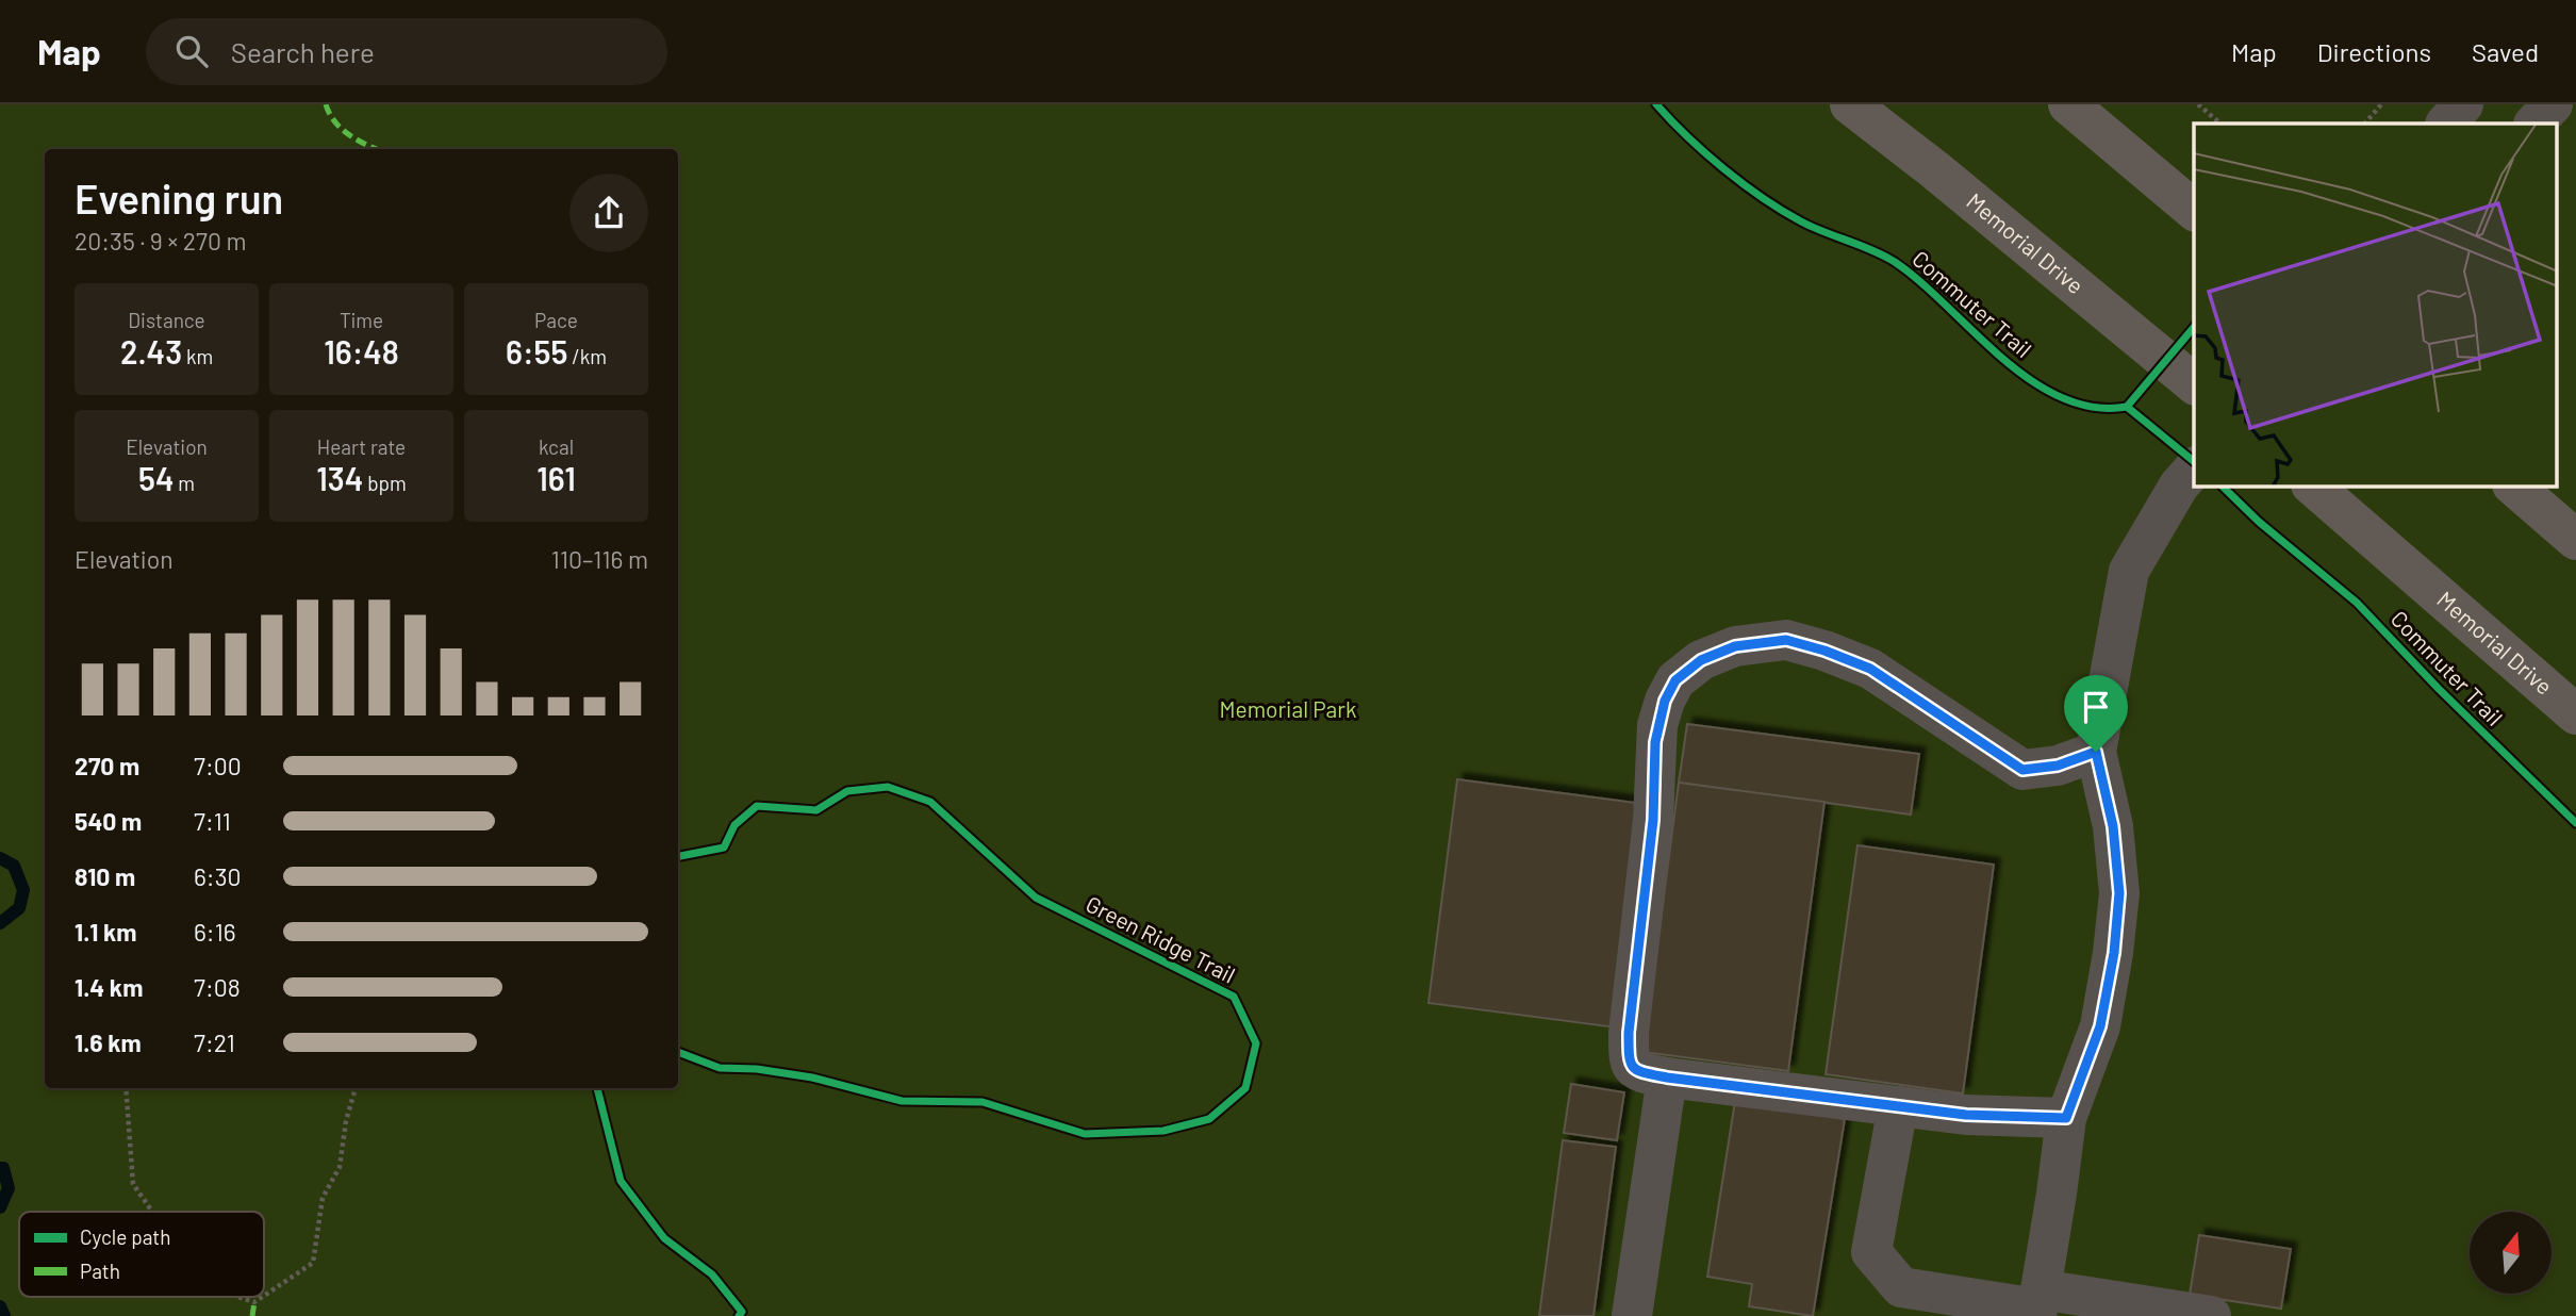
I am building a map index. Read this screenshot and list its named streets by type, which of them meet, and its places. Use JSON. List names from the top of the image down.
{
  "streets": {
    "main road": ["Memorial Drive"],
    "cycle path": ["Commuter Trail", "Green Ridge Trail"]
  },
  "parks": ["Memorial Park"],
  "legend": ["Cycle path", "Path"],
  "north": "top",
  "page": {
    "header": "Map",
    "search": "Search here",
    "nav": ["Map", "Directions", "Saved"],
    "heading": ["Evening run", "20:35 · 9 × 270 m"],
    "stats": [
      ["Distance", "2.43 km"],
      ["Time", "16:48"],
      ["Pace", "6:55 /km"],
      ["Elevation", "54 m"],
      ["Heart rate", "134 bpm"],
      ["kcal", "161"]
    ],
    "chart": ["Elevation", "110–116 m"],
    "list": [
      {
        "name": "270 m",
        "note": "7:00"
      },
      {
        "name": "540 m",
        "note": "7:11"
      },
      {
        "name": "810 m",
        "note": "6:30"
      },
      {
        "name": "1.1 km",
        "note": "6:16"
      },
      {
        "name": "1.4 km",
        "note": "7:08"
      },
      {
        "name": "1.6 km",
        "note": "7:21"
      }
    ]
  }
}
